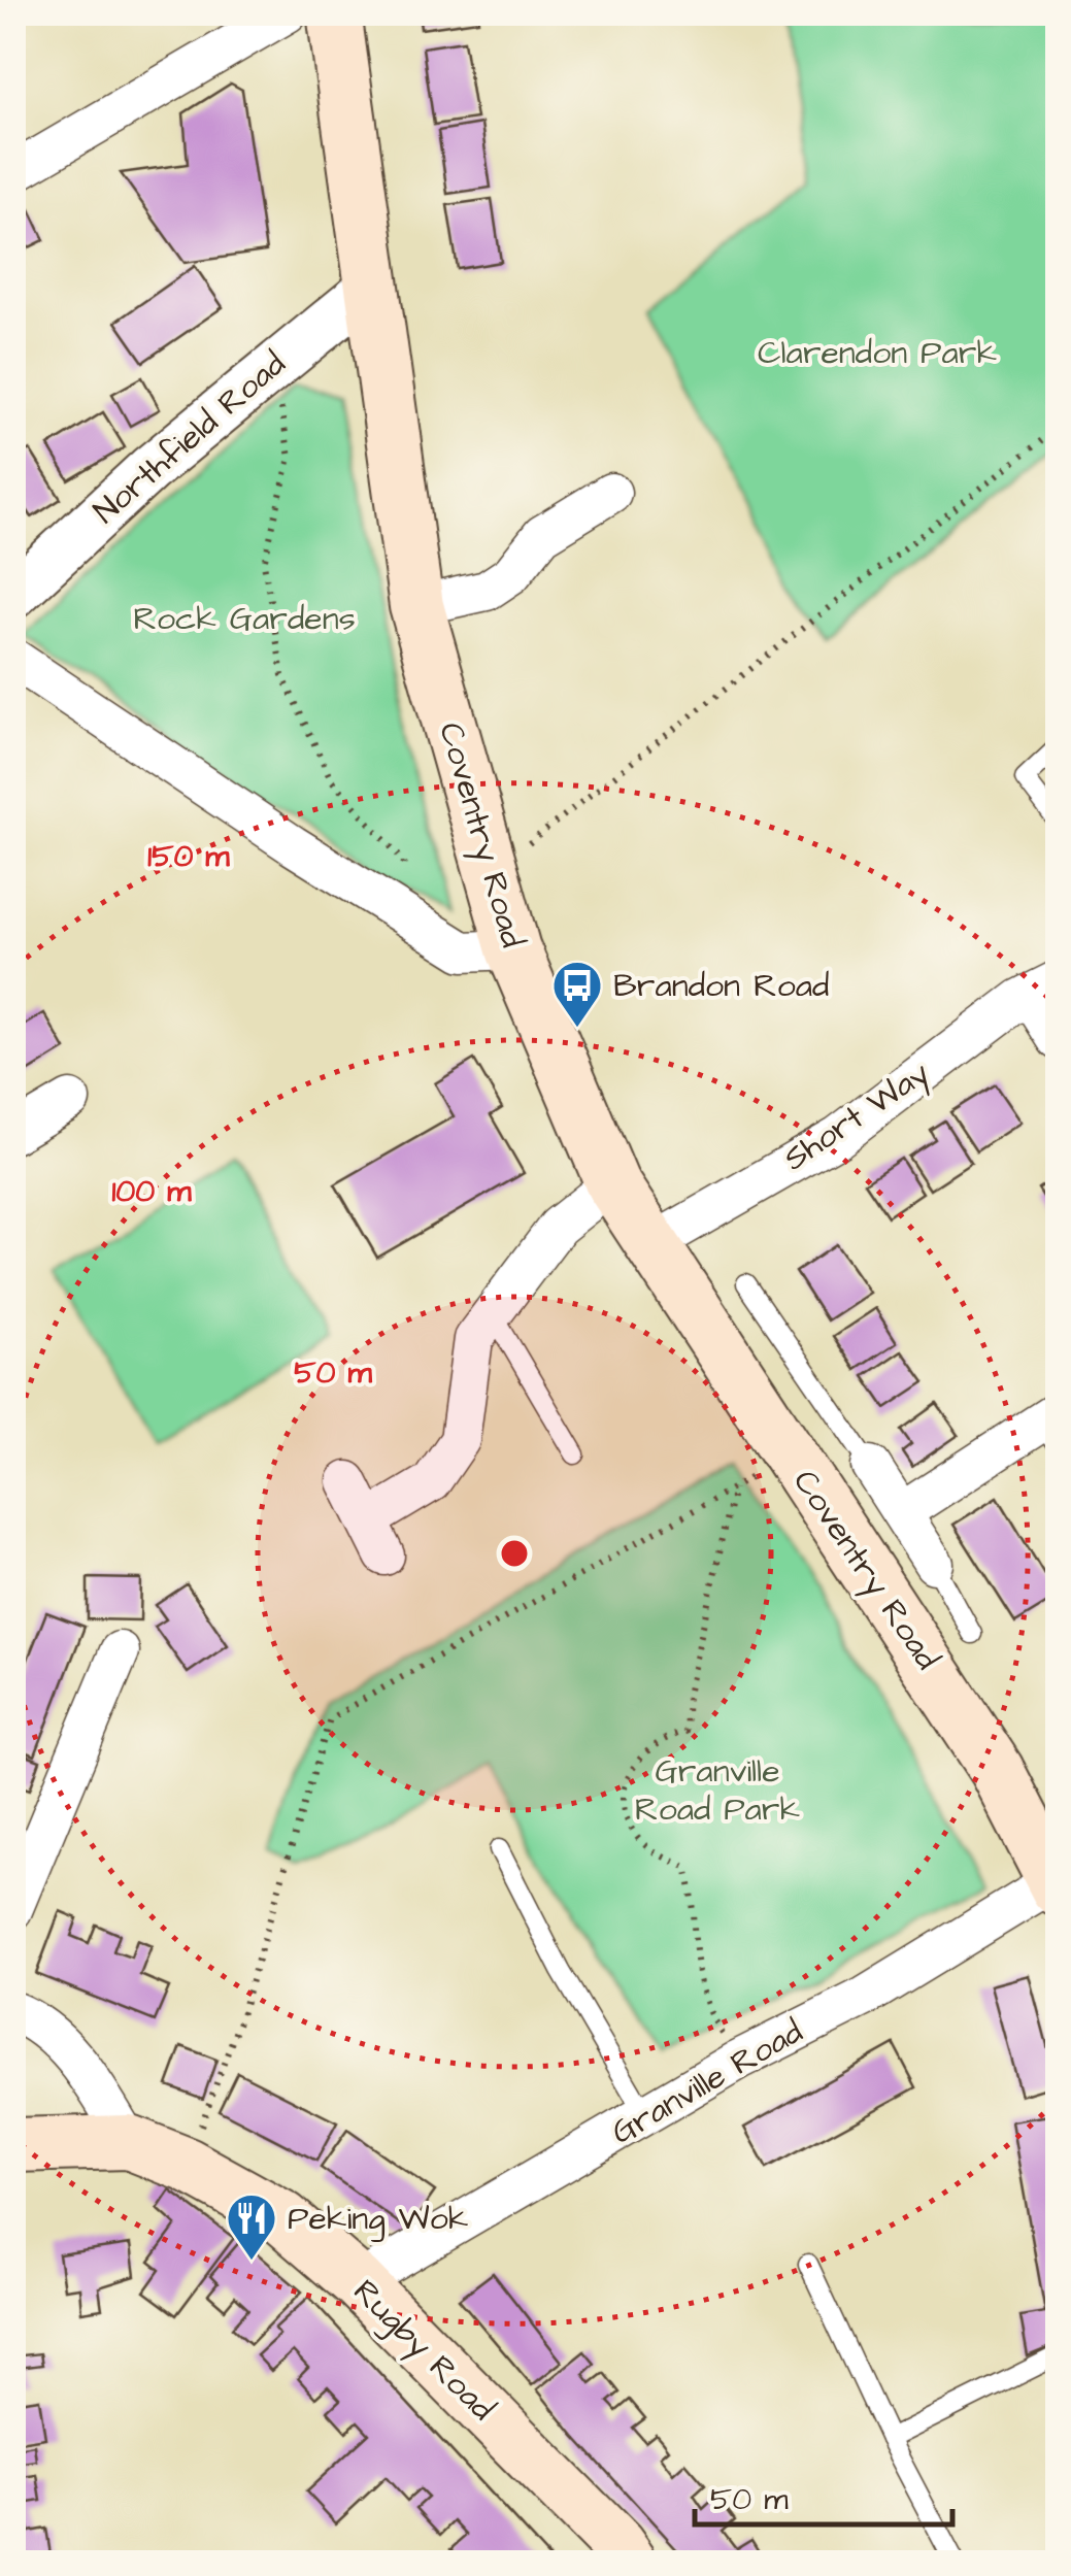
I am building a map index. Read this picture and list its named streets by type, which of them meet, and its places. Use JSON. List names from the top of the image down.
{
  "streets": {
    "main road": ["Coventry Road", "Rugby Road"],
    "street": ["Northfield Road", "Short Way", "Granville Road"]
  },
  "crossings": [
    ["Northfield Road", "Coventry Road"],
    ["Coventry Road", "Short Way"],
    ["Coventry Road", "Granville Road"],
    ["Granville Road", "Rugby Road"]
  ],
  "parks": ["Clarendon Park", "Rock Gardens", "Granville Road Park"],
  "places": {
    "bus stop": ["Brandon Road"],
    "restaurant": ["Peking Wok"]
  },
  "scale_bar": "50 m",
  "rings": ["150 m", "100 m", "50 m"]
}
